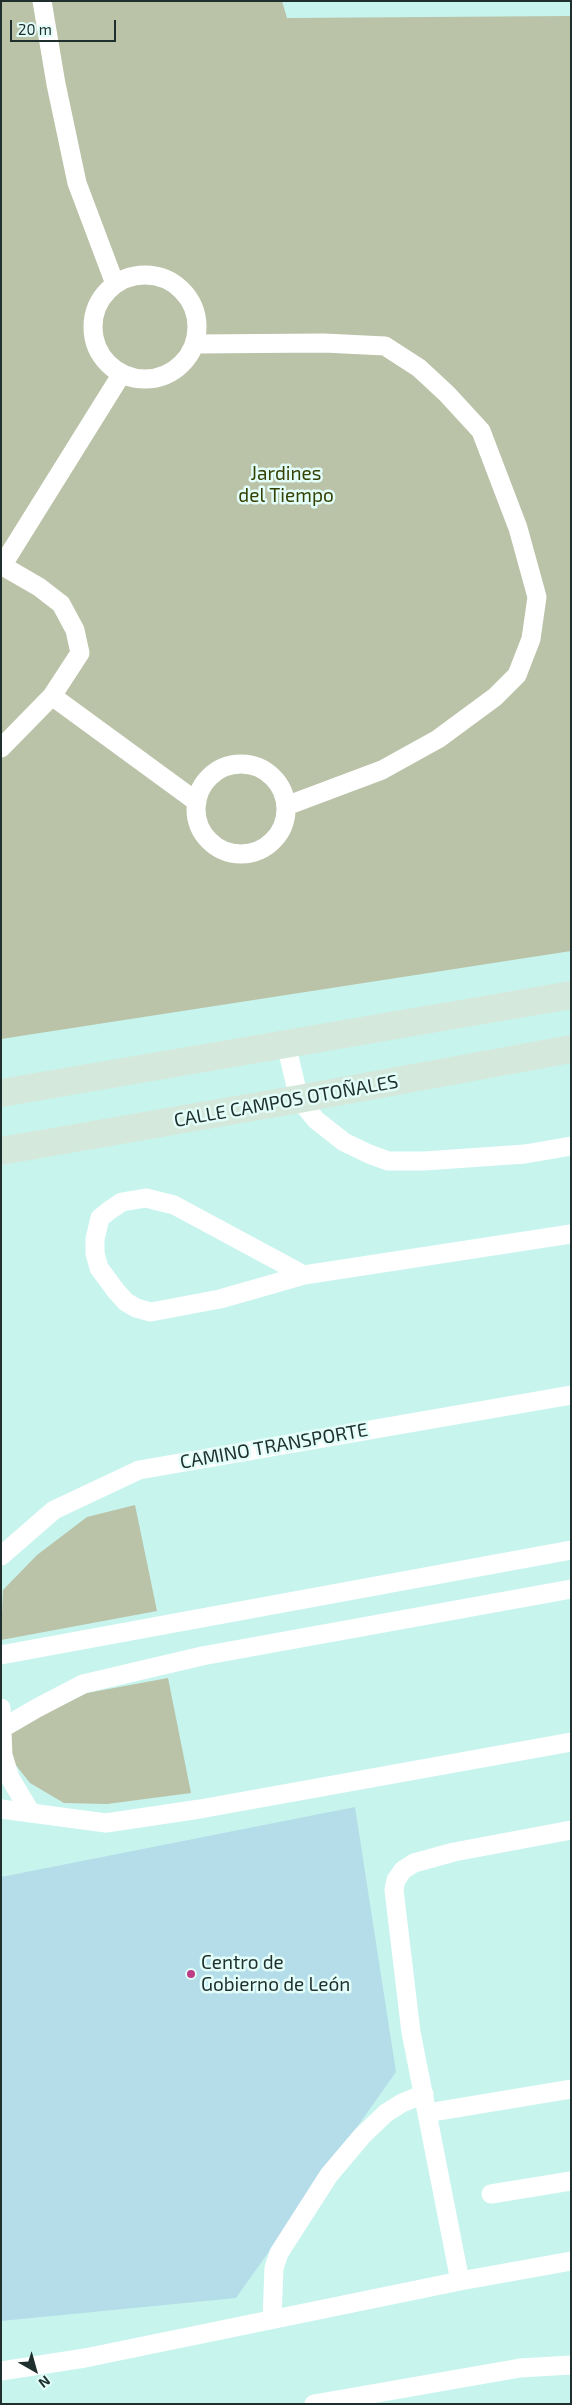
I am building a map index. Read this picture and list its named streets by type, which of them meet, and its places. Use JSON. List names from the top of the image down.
{
  "streets": {
    "street": ["CALLE CAMPOS OTOÑALES"],
    "lane": ["CAMINO TRANSPORTE"]
  },
  "parks": ["Jardines del Tiempo"],
  "places": ["Centro de Gobierno de León"],
  "scale_bar": "20 m",
  "north": "bottom right"
}
